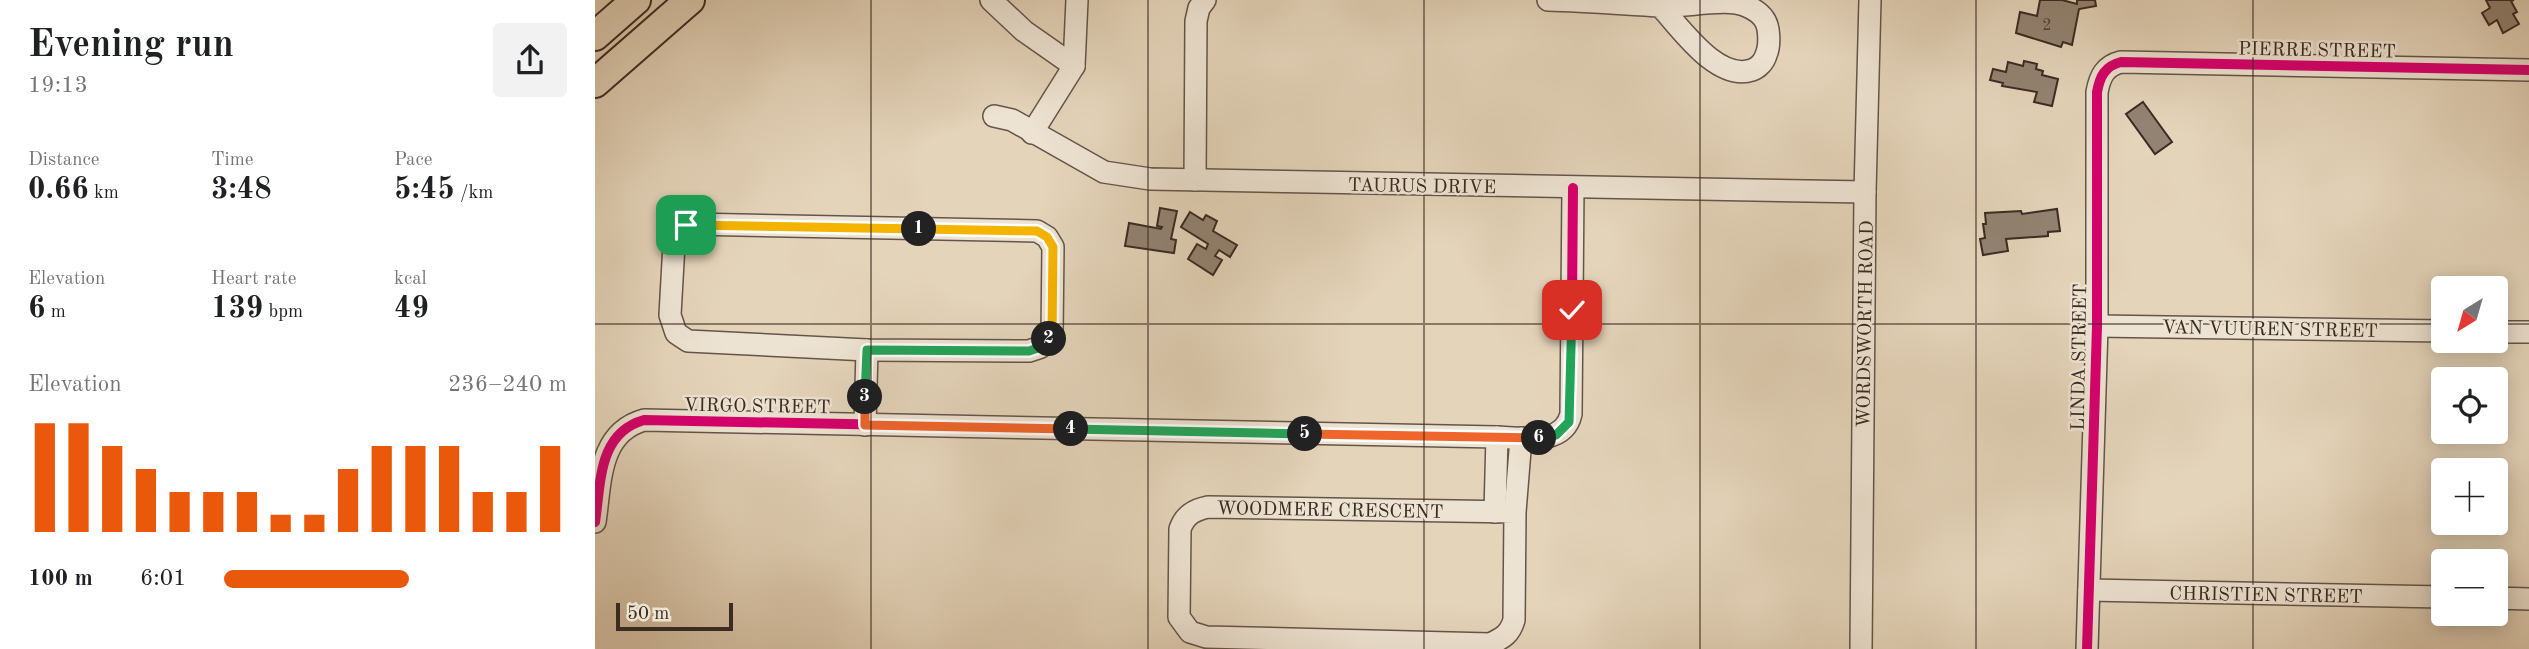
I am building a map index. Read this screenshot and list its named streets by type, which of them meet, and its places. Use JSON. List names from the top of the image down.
{
  "streets": {
    "street": [
      "PIERRE STREET",
      "TAURUS DRIVE",
      "WORDSWORTH ROAD",
      "VAN VUUREN STREET",
      "LINDA STREET",
      "VIRGO STREET",
      "WOODMERE CRESCENT",
      "CHRISTIEN STREET"
    ]
  },
  "crossings": [
    ["PIERRE STREET", "LINDA STREET"],
    ["TAURUS DRIVE", "WORDSWORTH ROAD"],
    ["TAURUS DRIVE", "VIRGO STREET"],
    ["VAN VUUREN STREET", "LINDA STREET"],
    ["LINDA STREET", "CHRISTIEN STREET"],
    ["VIRGO STREET", "WOODMERE CRESCENT"]
  ],
  "house_numbers": ["2"],
  "scale_bar": "50 m",
  "north": "bottom left",
  "page": {
    "heading": ["Evening run", "19:13"],
    "stats": [
      ["Distance", "0.66 km"],
      ["Time", "3:48"],
      ["Pace", "5:45 /km"],
      ["Elevation", "6 m"],
      ["Heart rate", "139 bpm"],
      ["kcal", "49"]
    ],
    "pins": [
      "1",
      "2",
      "3",
      "4",
      "5",
      "6"
    ],
    "map_buttons": ["+", "−"],
    "chart": ["Elevation", "236–240 m"],
    "list": [
      {
        "name": "100 m",
        "note": "6:01"
      }
    ],
    "scale": "50 m"
  }
}
